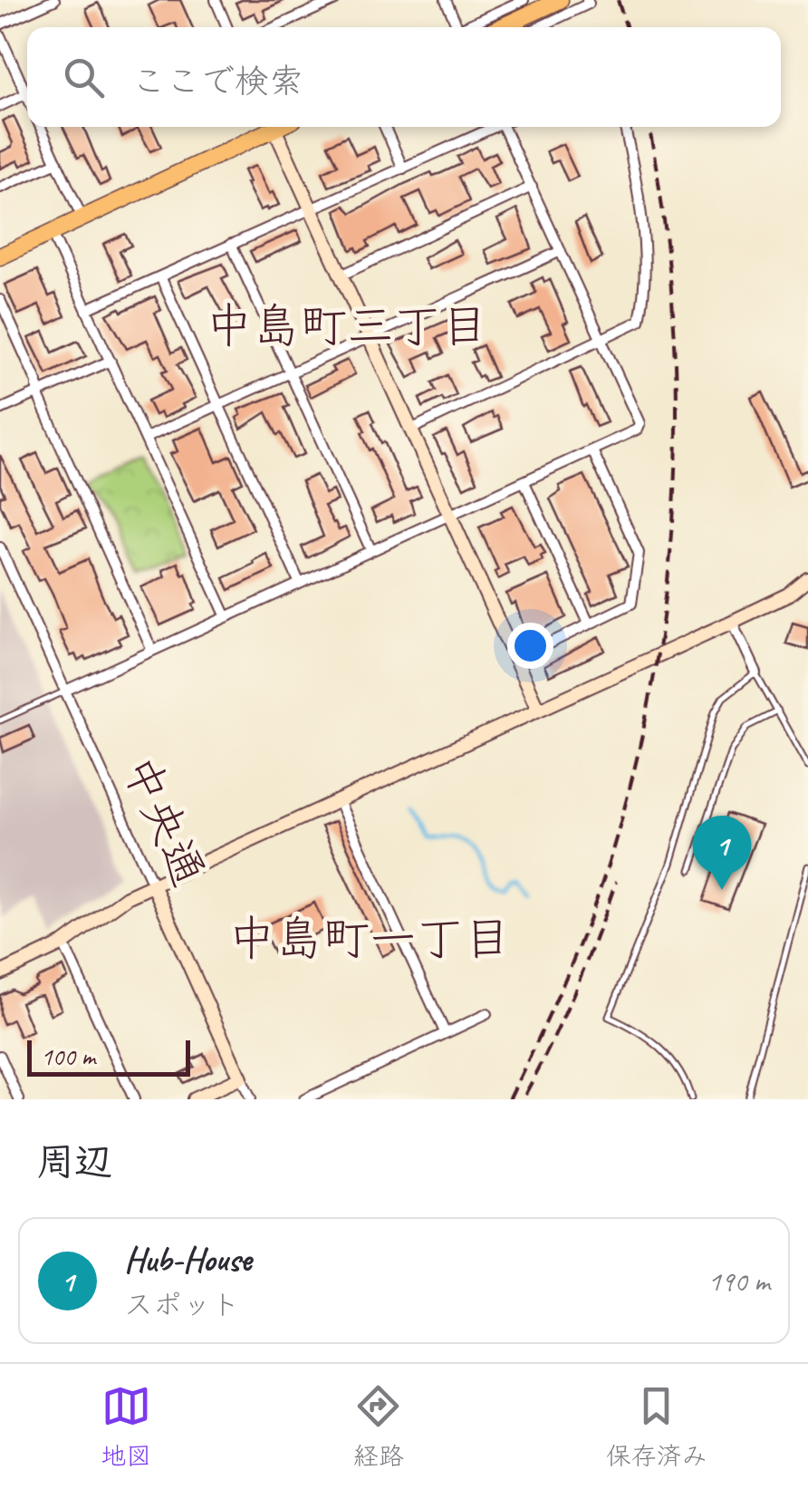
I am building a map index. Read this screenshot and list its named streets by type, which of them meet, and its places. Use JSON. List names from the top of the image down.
{
  "streets": {
    "street": ["中央通"]
  },
  "districts": ["中島町三丁目", "中島町一丁目"],
  "scale_bar": "100 m",
  "page": {
    "search": "ここで検索",
    "pins": "1",
    "scale": "100 m",
    "heading": "周辺",
    "list": [
      {
        "mark": "1",
        "name": "Hub-House",
        "note": "スポット",
        "value": "190 m"
      }
    ],
    "nav": ["地図", "経路", "保存済み"]
  }
}
